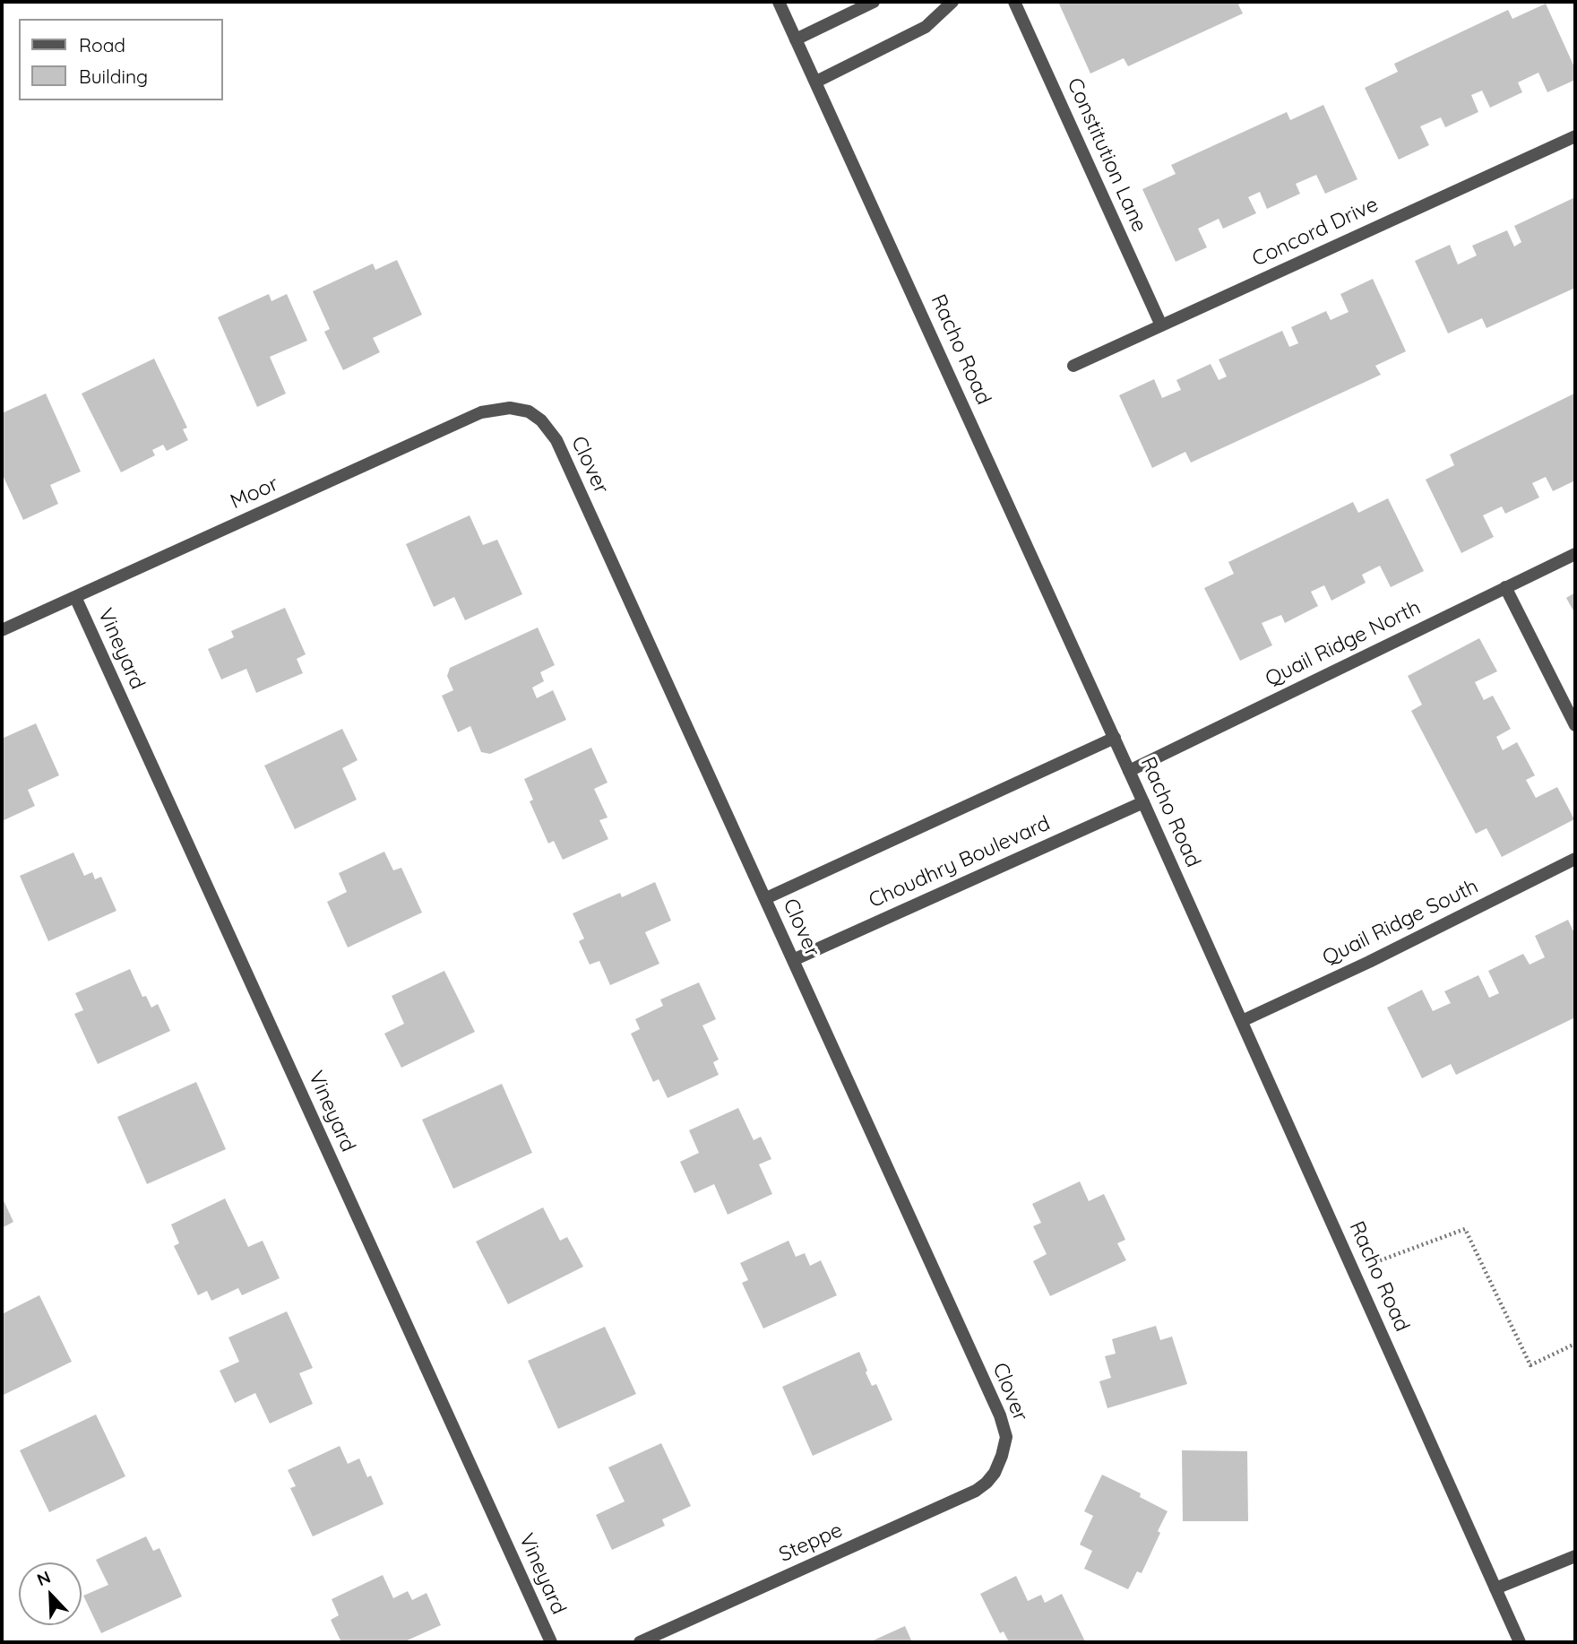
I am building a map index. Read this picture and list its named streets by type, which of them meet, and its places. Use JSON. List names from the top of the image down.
{
  "streets": {
    "street": [
      "Constitution Lane",
      "Concord Drive",
      "Racho Road",
      "Clover",
      "Moor",
      "Quail Ridge North",
      "Vineyard",
      "Choudhry Boulevard",
      "Quail Ridge South",
      "Steppe"
    ]
  },
  "crossings": [
    ["Constitution Lane", "Concord Drive"],
    ["Racho Road", "Quail Ridge North"],
    ["Racho Road", "Choudhry Boulevard"],
    ["Racho Road", "Quail Ridge South"],
    ["Clover", "Moor"],
    ["Clover", "Choudhry Boulevard"],
    ["Clover", "Steppe"],
    ["Moor", "Vineyard"]
  ],
  "legend": ["Road", "Building"],
  "north": "top left"
}
